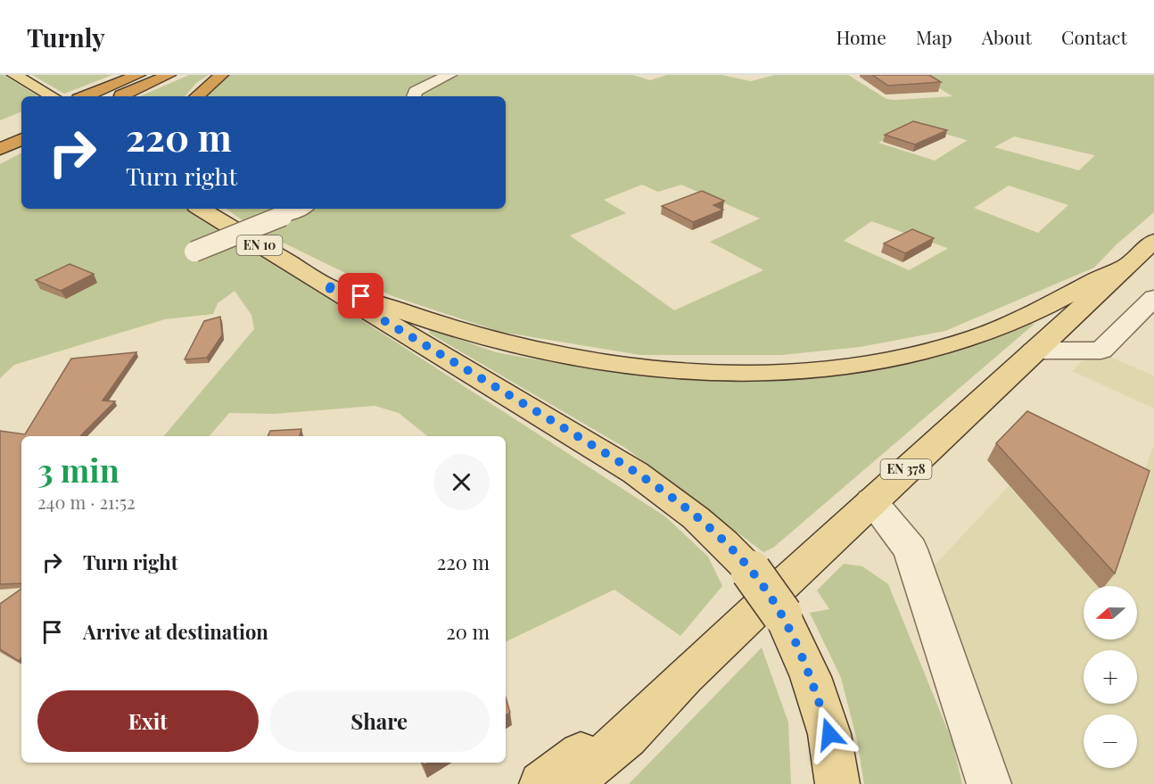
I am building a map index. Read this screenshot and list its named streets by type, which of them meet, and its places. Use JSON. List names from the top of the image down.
{
  "streets": {
    "main road": ["EN 10", "EN 378"]
  },
  "north": "left",
  "page": {
    "header": "Turnly",
    "nav": [
      "Home",
      "Map",
      "About",
      "Contact"
    ],
    "turn": ["220 m", "Turn right"],
    "heading": ["3 min", "240 m · 21:52"],
    "list": [
      {
        "name": "Turn right",
        "value": "220 m"
      },
      {
        "name": "Arrive at destination",
        "value": "20 m"
      }
    ],
    "map_buttons": ["+", "−"],
    "buttons": ["Exit", "Share"]
  }
}
